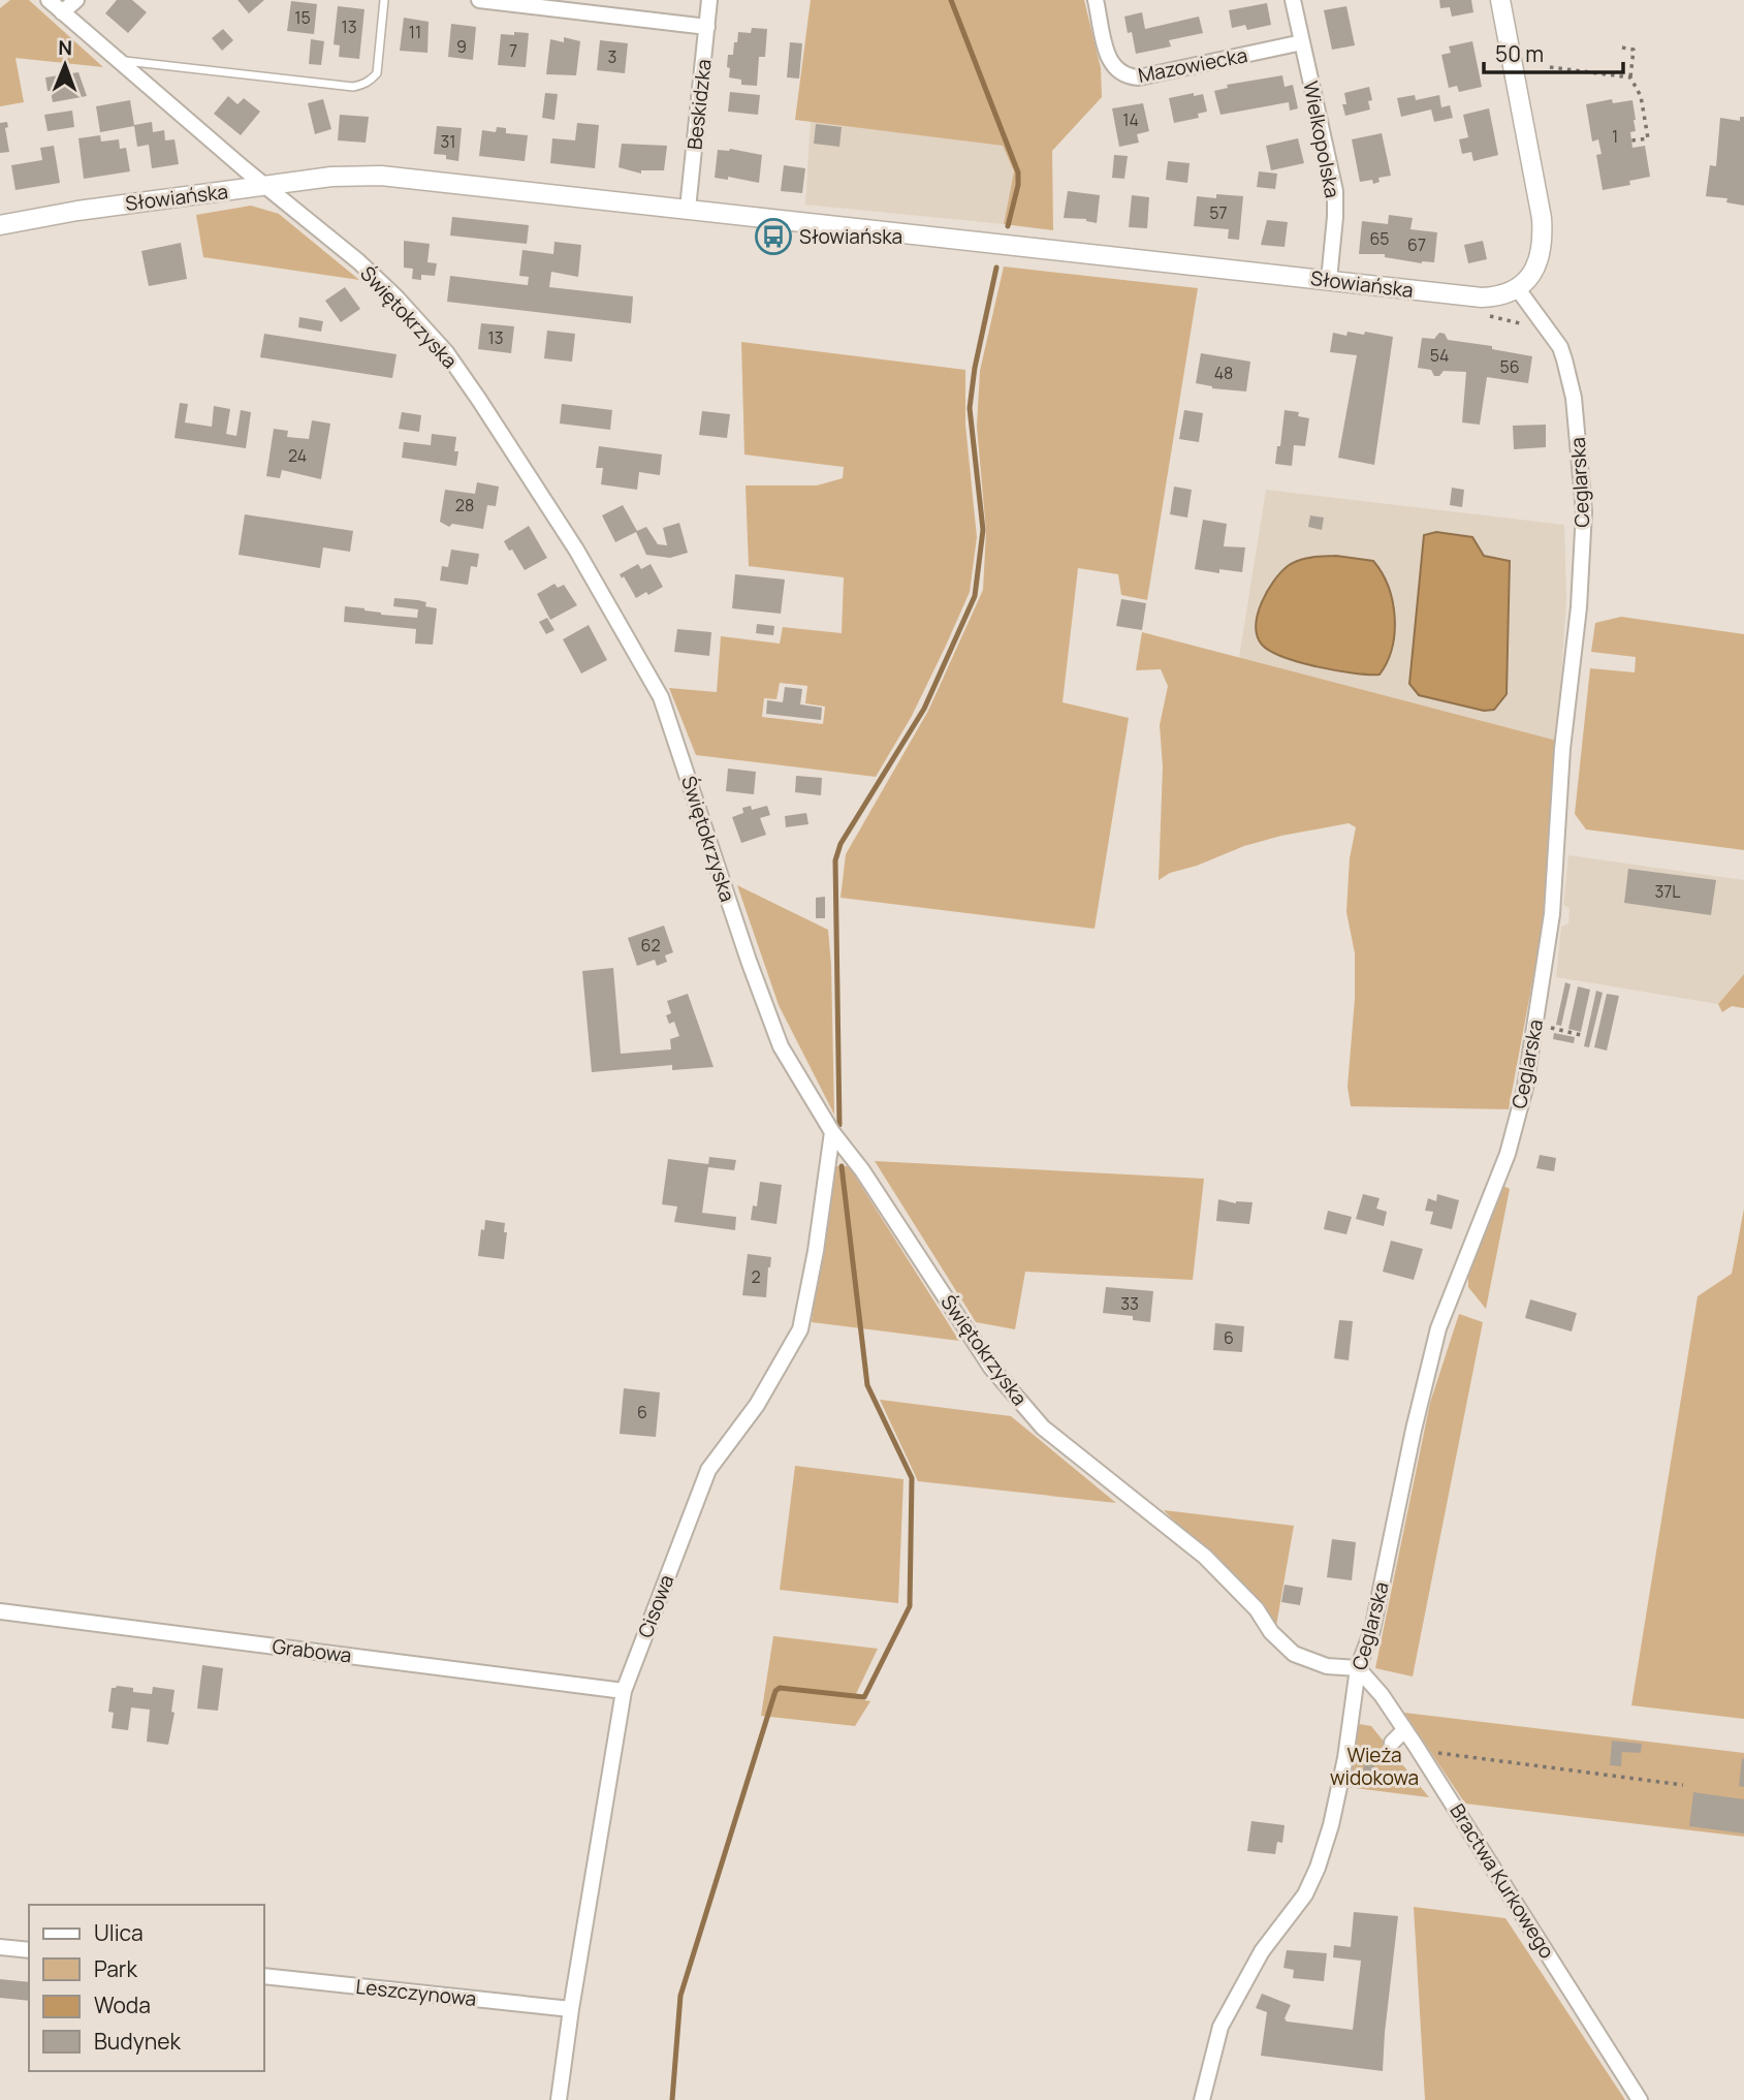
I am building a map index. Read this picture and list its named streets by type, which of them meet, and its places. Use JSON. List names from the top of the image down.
{
  "streets": {
    "street": [
      "Mazowiecka",
      "Beskidzka",
      "Wielkopolska",
      "Słowiańska",
      "Świętokrzyska",
      "Ceglarska",
      "Cisowa",
      "Grabowa",
      "Bractwa Kurkowego",
      "Leszczynowa"
    ]
  },
  "crossings": [
    ["Mazowiecka", "Wielkopolska"],
    ["Beskidzka", "Słowiańska"],
    ["Wielkopolska", "Słowiańska"],
    ["Słowiańska", "Świętokrzyska"],
    ["Słowiańska", "Ceglarska"],
    ["Świętokrzyska", "Ceglarska"],
    ["Świętokrzyska", "Cisowa"],
    ["Świętokrzyska", "Bractwa Kurkowego"],
    ["Ceglarska", "Bractwa Kurkowego"],
    ["Cisowa", "Grabowa"],
    ["Cisowa", "Leszczynowa"]
  ],
  "parks": ["Wieża widokowa"],
  "places": {
    "bus stop": ["Słowiańska"]
  },
  "house_numbers": [
    "15",
    "13",
    "11",
    "9",
    "7",
    "3",
    "14",
    "1",
    "31",
    "57",
    "65",
    "67",
    "13",
    "54",
    "56",
    "48",
    "24",
    "28",
    "37L",
    "62",
    "2",
    "33",
    "6",
    "6"
  ],
  "legend": [
    "Ulica",
    "Park",
    "Woda",
    "Budynek"
  ],
  "scale_bar": "50 m",
  "north": "top"
}
